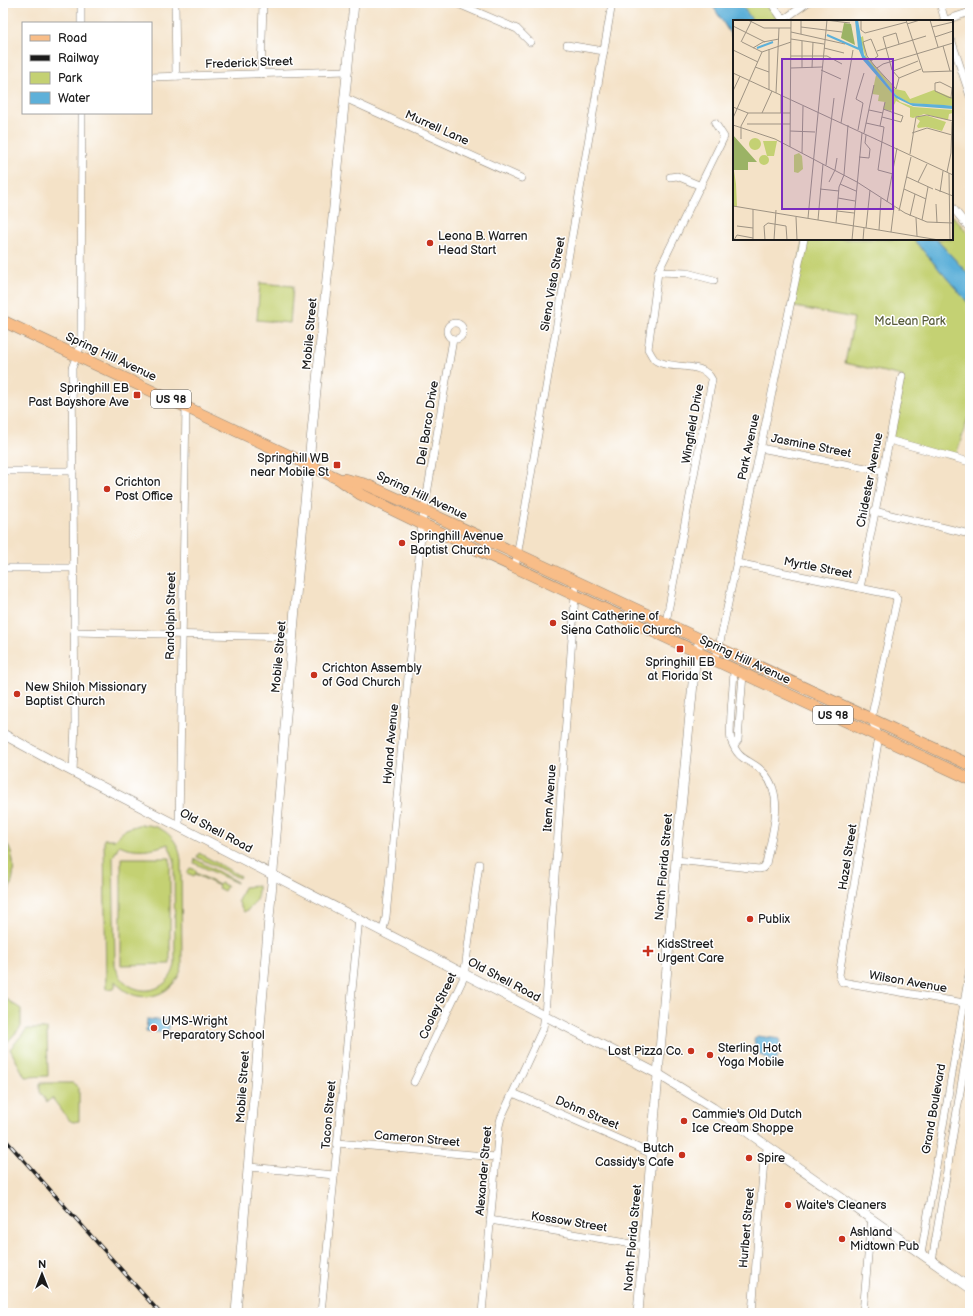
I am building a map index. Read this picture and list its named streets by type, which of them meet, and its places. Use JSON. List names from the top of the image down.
{
  "streets": {
    "main road": ["Spring Hill Avenue", "US 98"],
    "street": [
      "Frederick Street",
      "Murrell Lane",
      "Siena Vista Street",
      "Mobile Street",
      "Del Barco Drive",
      "Wingfield Drive",
      "Jasmine Street",
      "Park Avenue",
      "Chidester Avenue",
      "Myrtle Street",
      "Randolph Street",
      "Hyland Avenue",
      "Item Avenue",
      "Old Shell Road",
      "Hazel Street",
      "North Florida Street",
      "Wilson Avenue",
      "Cooley Street",
      "Grand Boulevard",
      "Dohm Street",
      "Tacon Street",
      "Cameron Street",
      "Alexander Street",
      "Kossow Street",
      "Hurlbert Street"
    ]
  },
  "crossings": [
    ["Frederick Street", "Mobile Street"],
    ["Murrell Lane", "Mobile Street"],
    ["Siena Vista Street", "Spring Hill Avenue"],
    ["Mobile Street", "Spring Hill Avenue"],
    ["Mobile Street", "Old Shell Road"],
    ["Spring Hill Avenue", "Del Barco Drive"],
    ["Spring Hill Avenue", "Wingfield Drive"],
    ["Spring Hill Avenue", "Park Avenue"],
    ["Spring Hill Avenue", "Myrtle Street"],
    ["Spring Hill Avenue", "Randolph Street"],
    ["Spring Hill Avenue", "Hyland Avenue"],
    ["Spring Hill Avenue", "Item Avenue"],
    ["Spring Hill Avenue", "Hazel Street"],
    ["Spring Hill Avenue", "North Florida Street"],
    ["Del Barco Drive", "Hyland Avenue"],
    ["Jasmine Street", "Park Avenue"],
    ["Jasmine Street", "Chidester Avenue"],
    ["Park Avenue", "Myrtle Street"],
    ["Chidester Avenue", "Myrtle Street"],
    ["Randolph Street", "Old Shell Road"],
    ["Hyland Avenue", "Old Shell Road"],
    ["Item Avenue", "Old Shell Road"],
    ["Item Avenue", "Alexander Street"],
    ["Old Shell Road", "North Florida Street"],
    ["Old Shell Road", "Cooley Street"],
    ["Old Shell Road", "Grand Boulevard"],
    ["Old Shell Road", "Tacon Street"],
    ["Old Shell Road", "Alexander Street"],
    ["Old Shell Road", "Hurlbert Street"],
    ["Hazel Street", "Wilson Avenue"],
    ["North Florida Street", "Dohm Street"],
    ["North Florida Street", "Kossow Street"],
    ["Wilson Avenue", "Grand Boulevard"],
    ["Dohm Street", "Alexander Street"],
    ["Tacon Street", "Cameron Street"],
    ["Cameron Street", "Alexander Street"],
    ["Alexander Street", "Kossow Street"]
  ],
  "parks": ["McLean Park"],
  "places": {
    "other": [
      "Leona B. Warren Head Start",
      "Crichton Post Office",
      "Springhill Avenue Baptist Church",
      "Saint Catherine of Siena Catholic Church",
      "Crichton Assembly of God Church",
      "New Shiloh Missionary Baptist Church",
      "Publix",
      "UMS-Wright Preparatory School",
      "Lost Pizza Co.",
      "Sterling Hot Yoga Mobile",
      "Cammie's Old Dutch Ice Cream Shoppe",
      "Butch Cassidy's Cafe",
      "Spire",
      "Waite's Cleaners",
      "Ashland Midtown Pub"
    ],
    "transit": ["Springhill EB Past Bayshore Ave", "Springhill WB near Mobile St", "Springhill EB at Florida St"],
    "health": ["KidsStreet Urgent Care"]
  },
  "legend": [
    "Road",
    "Railway",
    "Park",
    "Water"
  ],
  "north": "top"
}
